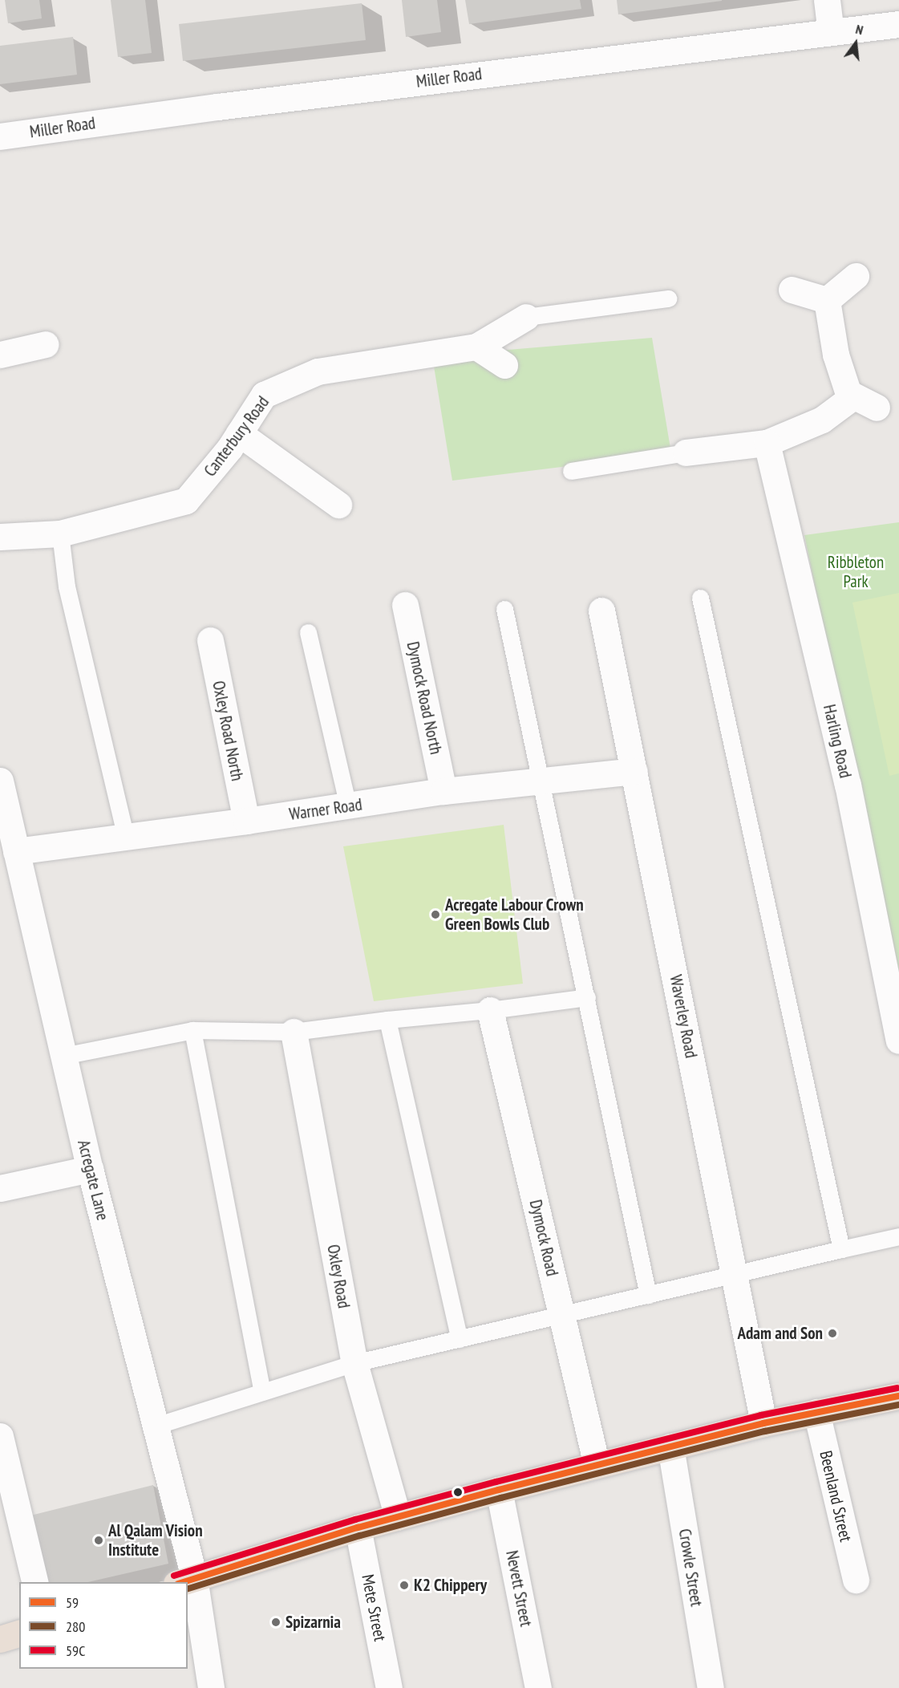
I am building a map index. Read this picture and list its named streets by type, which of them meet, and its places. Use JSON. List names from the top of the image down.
{
  "streets": {
    "street": [
      "Miller Road",
      "Canterbury Road",
      "Dymock Road North",
      "Oxley Road North",
      "Harling Road",
      "Warner Road",
      "Waverley Road",
      "Acregate Lane",
      "Dymock Road",
      "Oxley Road",
      "Beenland Street",
      "Crowle Street",
      "Nevett Street",
      "Mete Street"
    ]
  },
  "crossings": [
    ["Dymock Road North", "Warner Road"],
    ["Oxley Road North", "Warner Road"],
    ["Warner Road", "Waverley Road"],
    ["Warner Road", "Acregate Lane"]
  ],
  "parks": ["Ribbleton Park"],
  "places": [
    "Acregate Labour Crown Green Bowls Club",
    "Adam and Son",
    "Al Qalam Vision Institute",
    "K2 Chippery",
    "Spizarnia"
  ],
  "lines": ["transit line 59C", "transit line 59", "transit line 280"],
  "legend": ["59", "280", "59C"],
  "north": "top"
}
